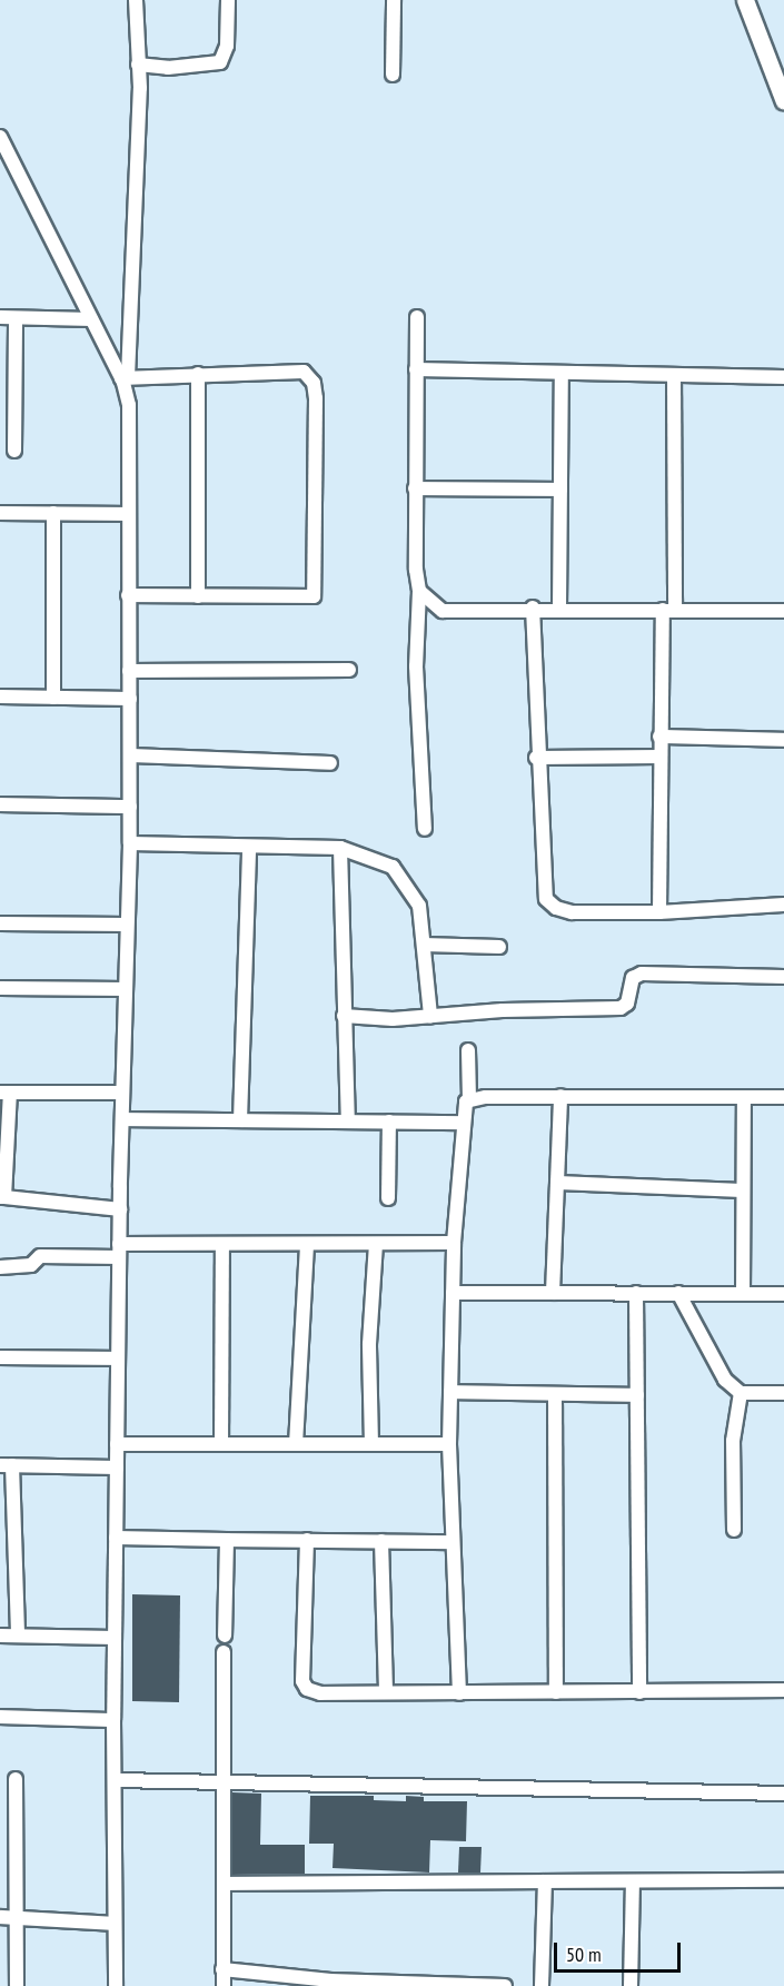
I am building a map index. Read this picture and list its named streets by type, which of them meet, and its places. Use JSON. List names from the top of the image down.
{
  "scale_bar": "50 m"
}
